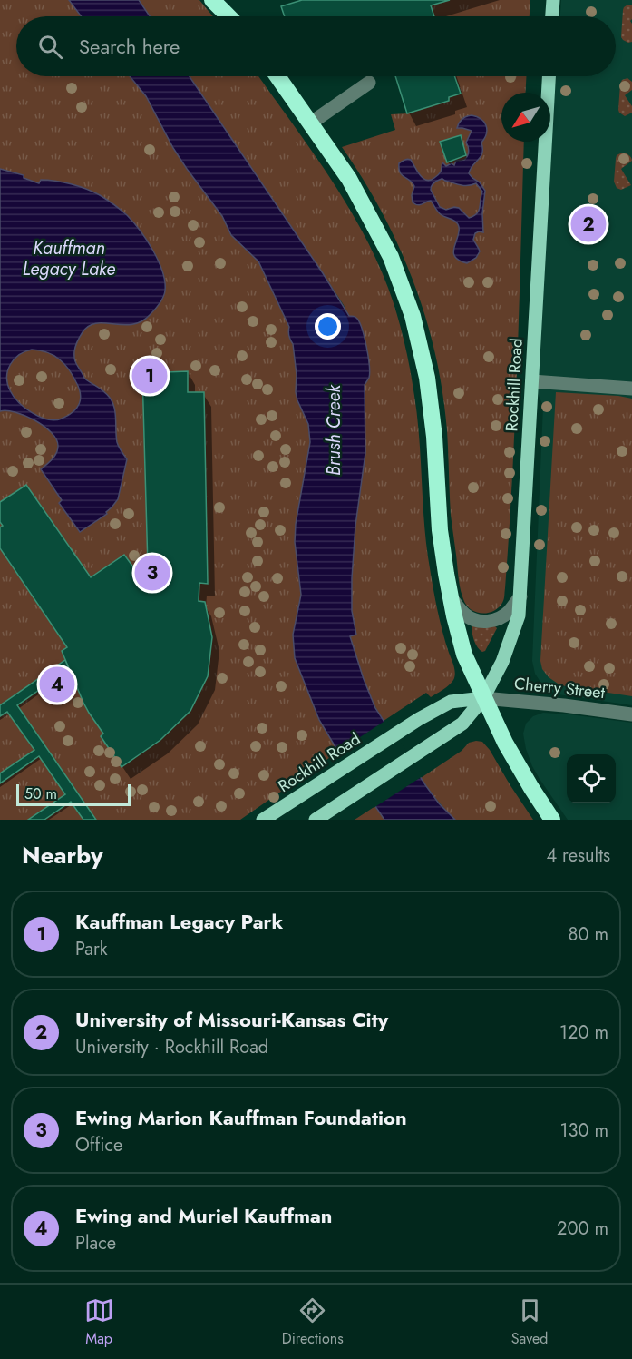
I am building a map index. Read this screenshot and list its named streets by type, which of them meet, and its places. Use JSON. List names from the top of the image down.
{
  "streets": {
    "main road": ["Rockhill Road"],
    "street": ["Cherry Street"]
  },
  "crossings": [
    ["Rockhill Road", "Cherry Street"]
  ],
  "water": ["Kauffman Legacy Lake", "Brush Creek"],
  "scale_bar": "50 m",
  "north": "bottom left",
  "page": {
    "search": "Search here",
    "pins": [
      "2",
      "1",
      "3",
      "4"
    ],
    "scale": "50 m",
    "heading": ["Nearby", "4 results"],
    "list": [
      {
        "mark": "1",
        "name": "Kauffman Legacy Park",
        "note": "Park",
        "value": "80 m"
      },
      {
        "mark": "2",
        "name": "University of Missouri-Kansas City",
        "note": "University · Rockhill Road",
        "value": "120 m"
      },
      {
        "mark": "3",
        "name": "Ewing Marion Kauffman Foundation",
        "note": "Office",
        "value": "130 m"
      },
      {
        "mark": "4",
        "name": "Ewing and Muriel Kauffman",
        "note": "Place",
        "value": "200 m"
      }
    ],
    "nav": ["Map", "Directions", "Saved"]
  }
}
